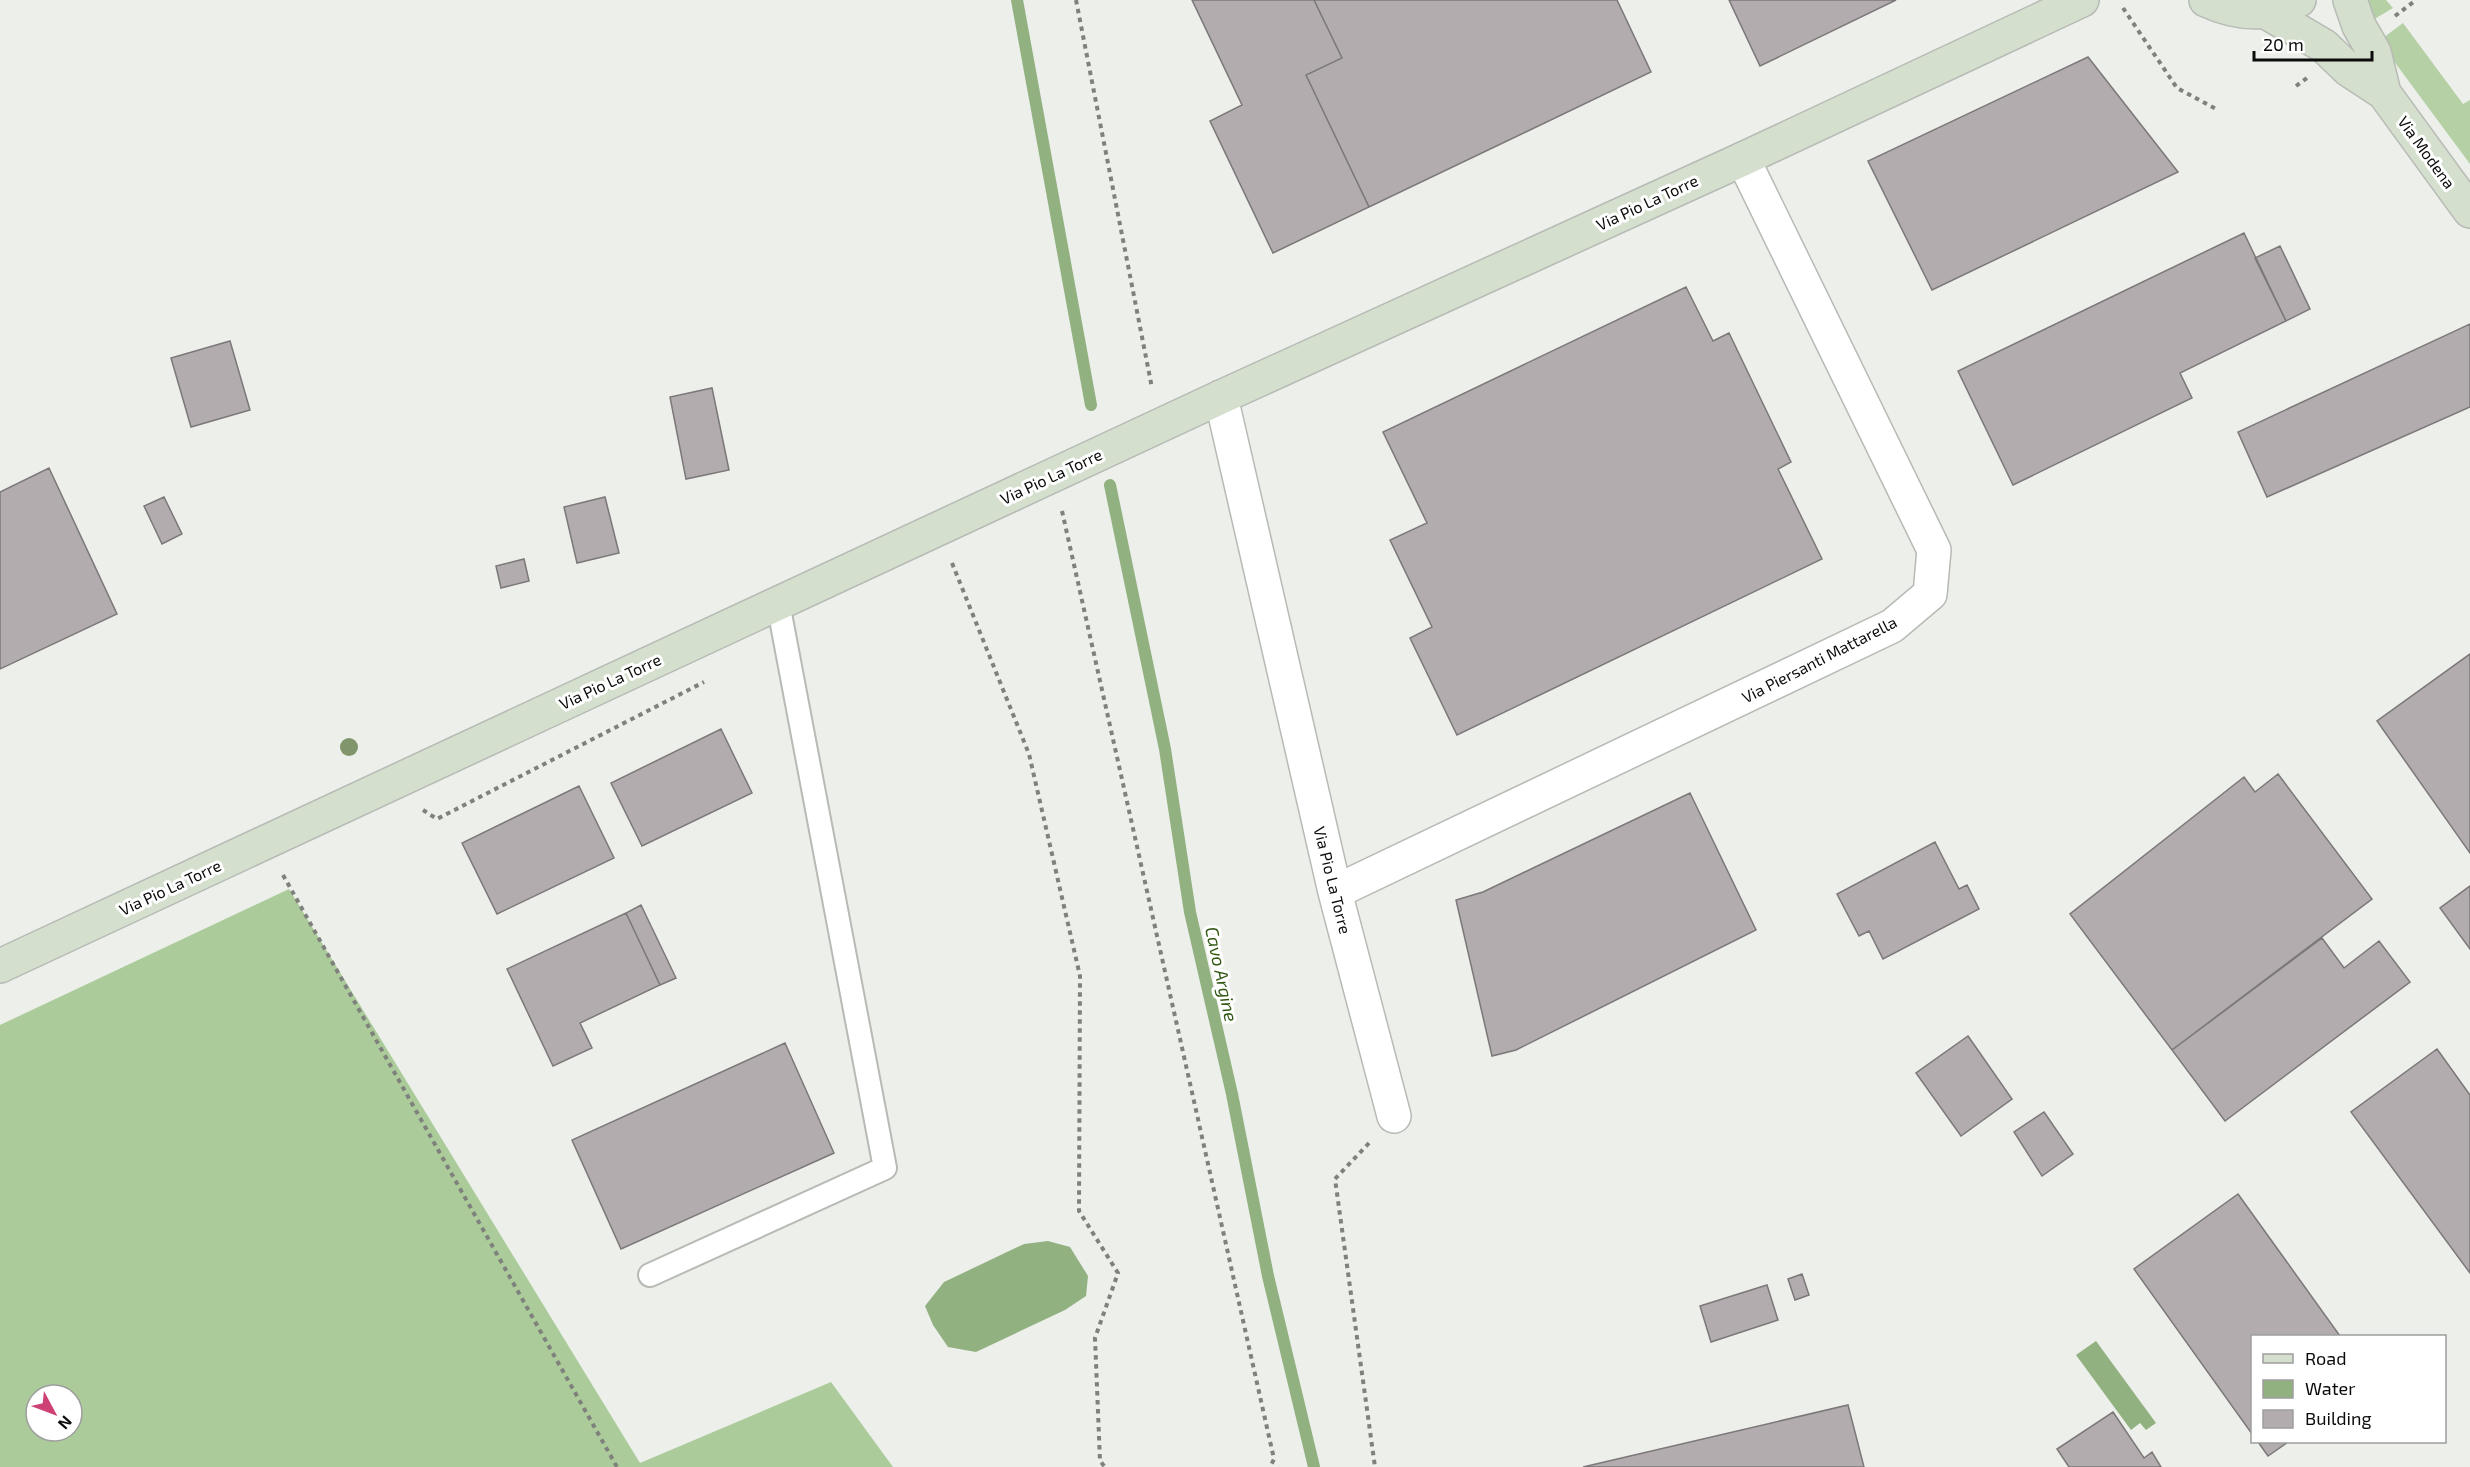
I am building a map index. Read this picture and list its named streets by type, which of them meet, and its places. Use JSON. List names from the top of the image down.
{
  "streets": {
    "street": ["Via Modena", "Via Pio La Torre", "Via Piersanti Mattarella"]
  },
  "crossings": [
    ["Via Pio La Torre", "Via Piersanti Mattarella"]
  ],
  "water": ["Cavo Argine"],
  "legend": ["Road", "Water", "Building"],
  "scale_bar": "20 m",
  "north": "bottom right"
}
